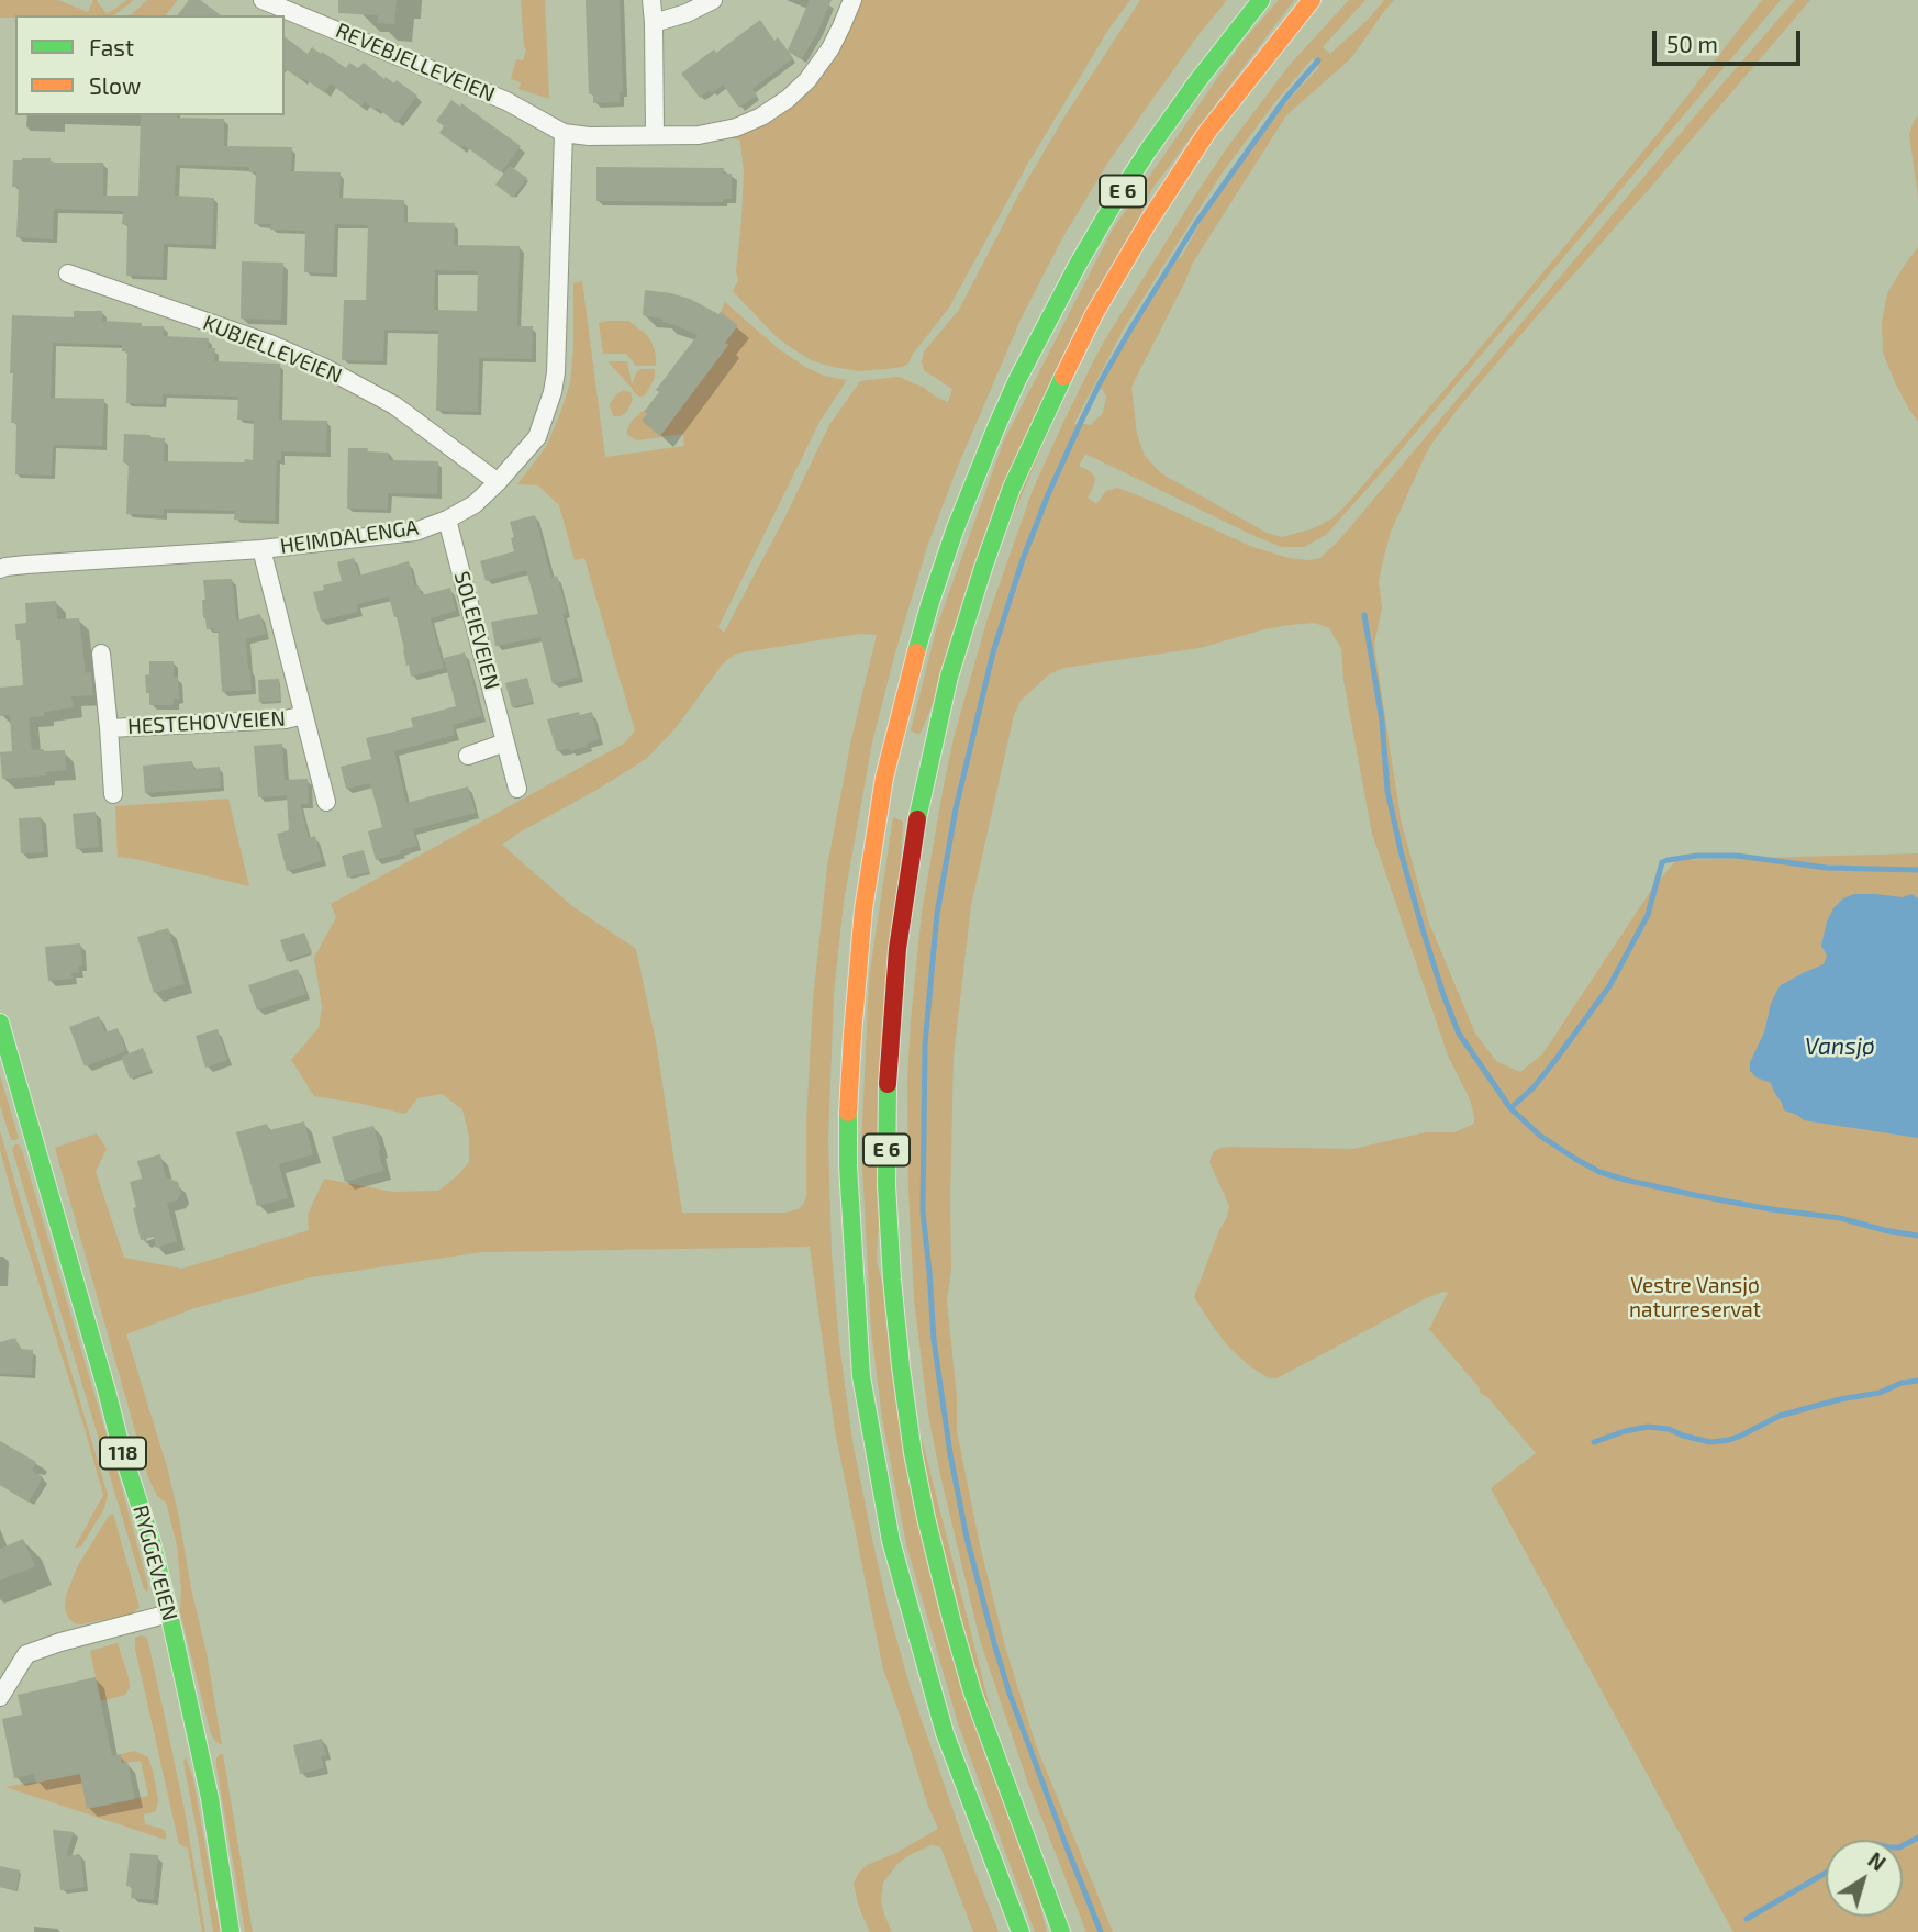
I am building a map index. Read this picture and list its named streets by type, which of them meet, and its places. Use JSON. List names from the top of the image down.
{
  "streets": {
    "main road": ["E 6", "118", "RYGGEVEIEN"],
    "street": [
      "REVEBJELLEVEIEN",
      "KUBJELLEVEIEN",
      "HEIMDALENGA",
      "SOLEIEVEIEN",
      "HESTEHOVVEIEN"
    ]
  },
  "crossings": [
    ["REVEBJELLEVEIEN", "HEIMDALENGA"],
    ["KUBJELLEVEIEN", "HEIMDALENGA"],
    ["HEIMDALENGA", "SOLEIEVEIEN"],
    ["HEIMDALENGA", "HESTEHOVVEIEN"]
  ],
  "water": ["Vansjø"],
  "parks": ["Vestre Vansjø naturreservat"],
  "legend": ["Fast", "Slow"],
  "scale_bar": "50 m",
  "north": "top right"
}
